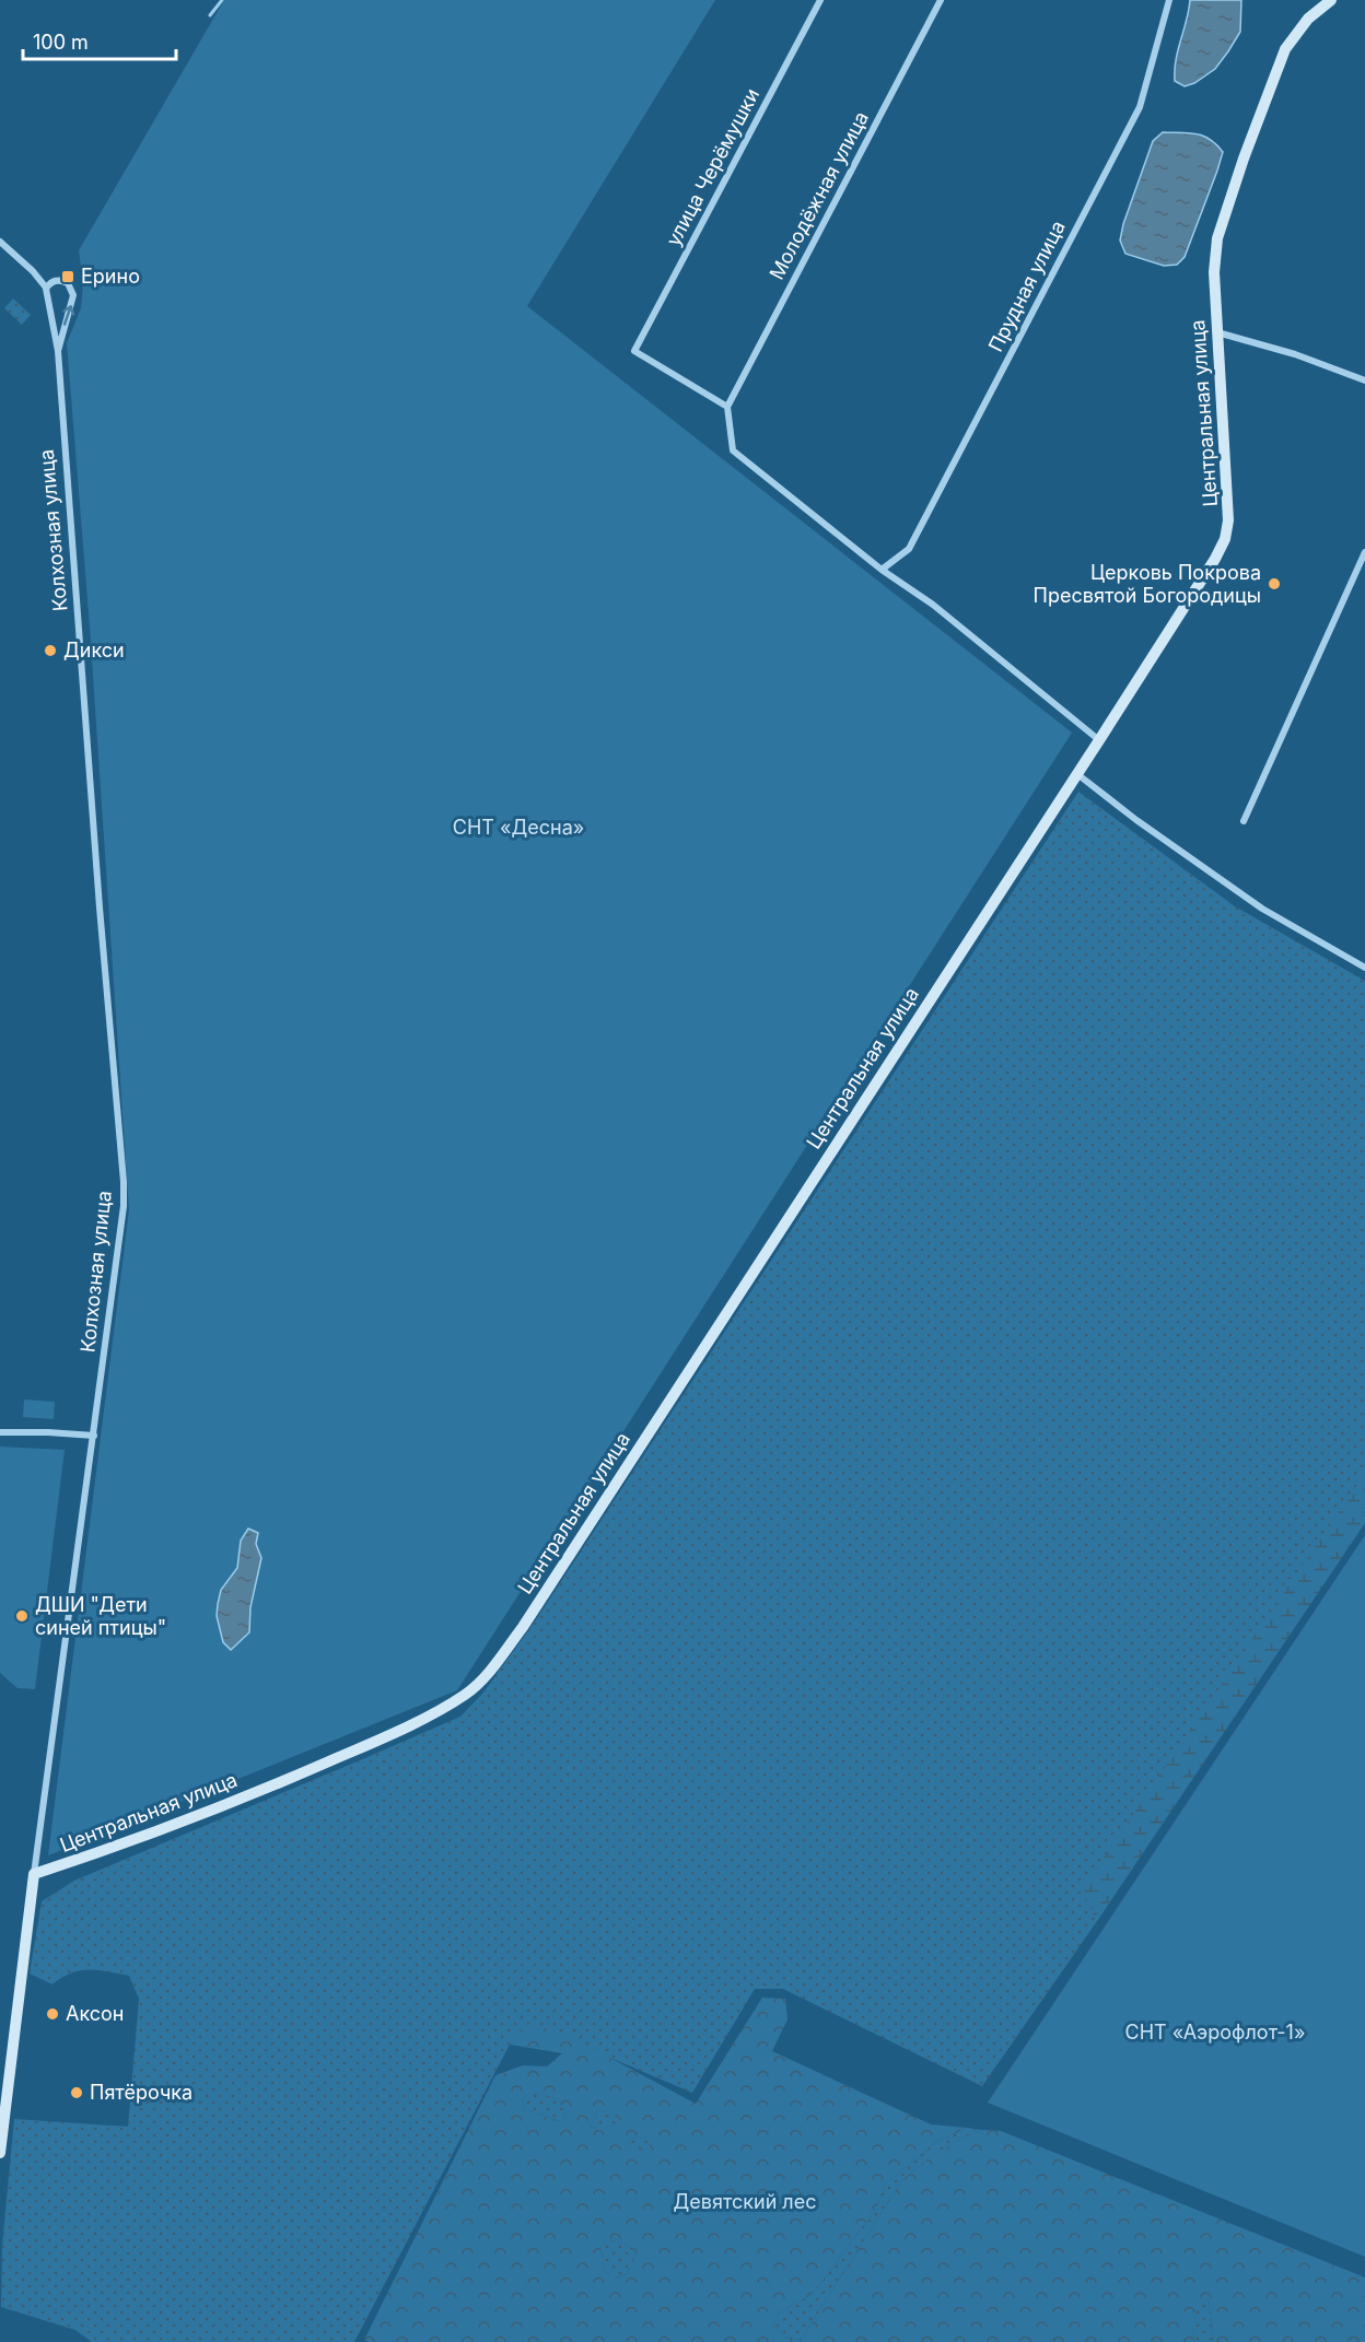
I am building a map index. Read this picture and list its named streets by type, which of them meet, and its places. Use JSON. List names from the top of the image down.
{
  "streets": {
    "street": [
      "улица Черёмушки",
      "Молодёжная улица",
      "Прудная улица",
      "Центральная улица",
      "Колхозная улица"
    ]
  },
  "crossings": [
    ["улица Черёмушки", "Молодёжная улица"],
    ["Центральная улица", "Колхозная улица"]
  ],
  "parks": ["СНТ «Десна»", "СНТ «Аэрофлот-1»", "Девятский лес"],
  "places": {
    "transit": ["Ерино"],
    "other": [
      "Церковь Покрова Пресвятой Богородицы",
      "Дикси",
      "ДШИ \"Дети синей птицы\"",
      "Аксон",
      "Пятёрочка"
    ]
  },
  "scale_bar": "100 m"
}
